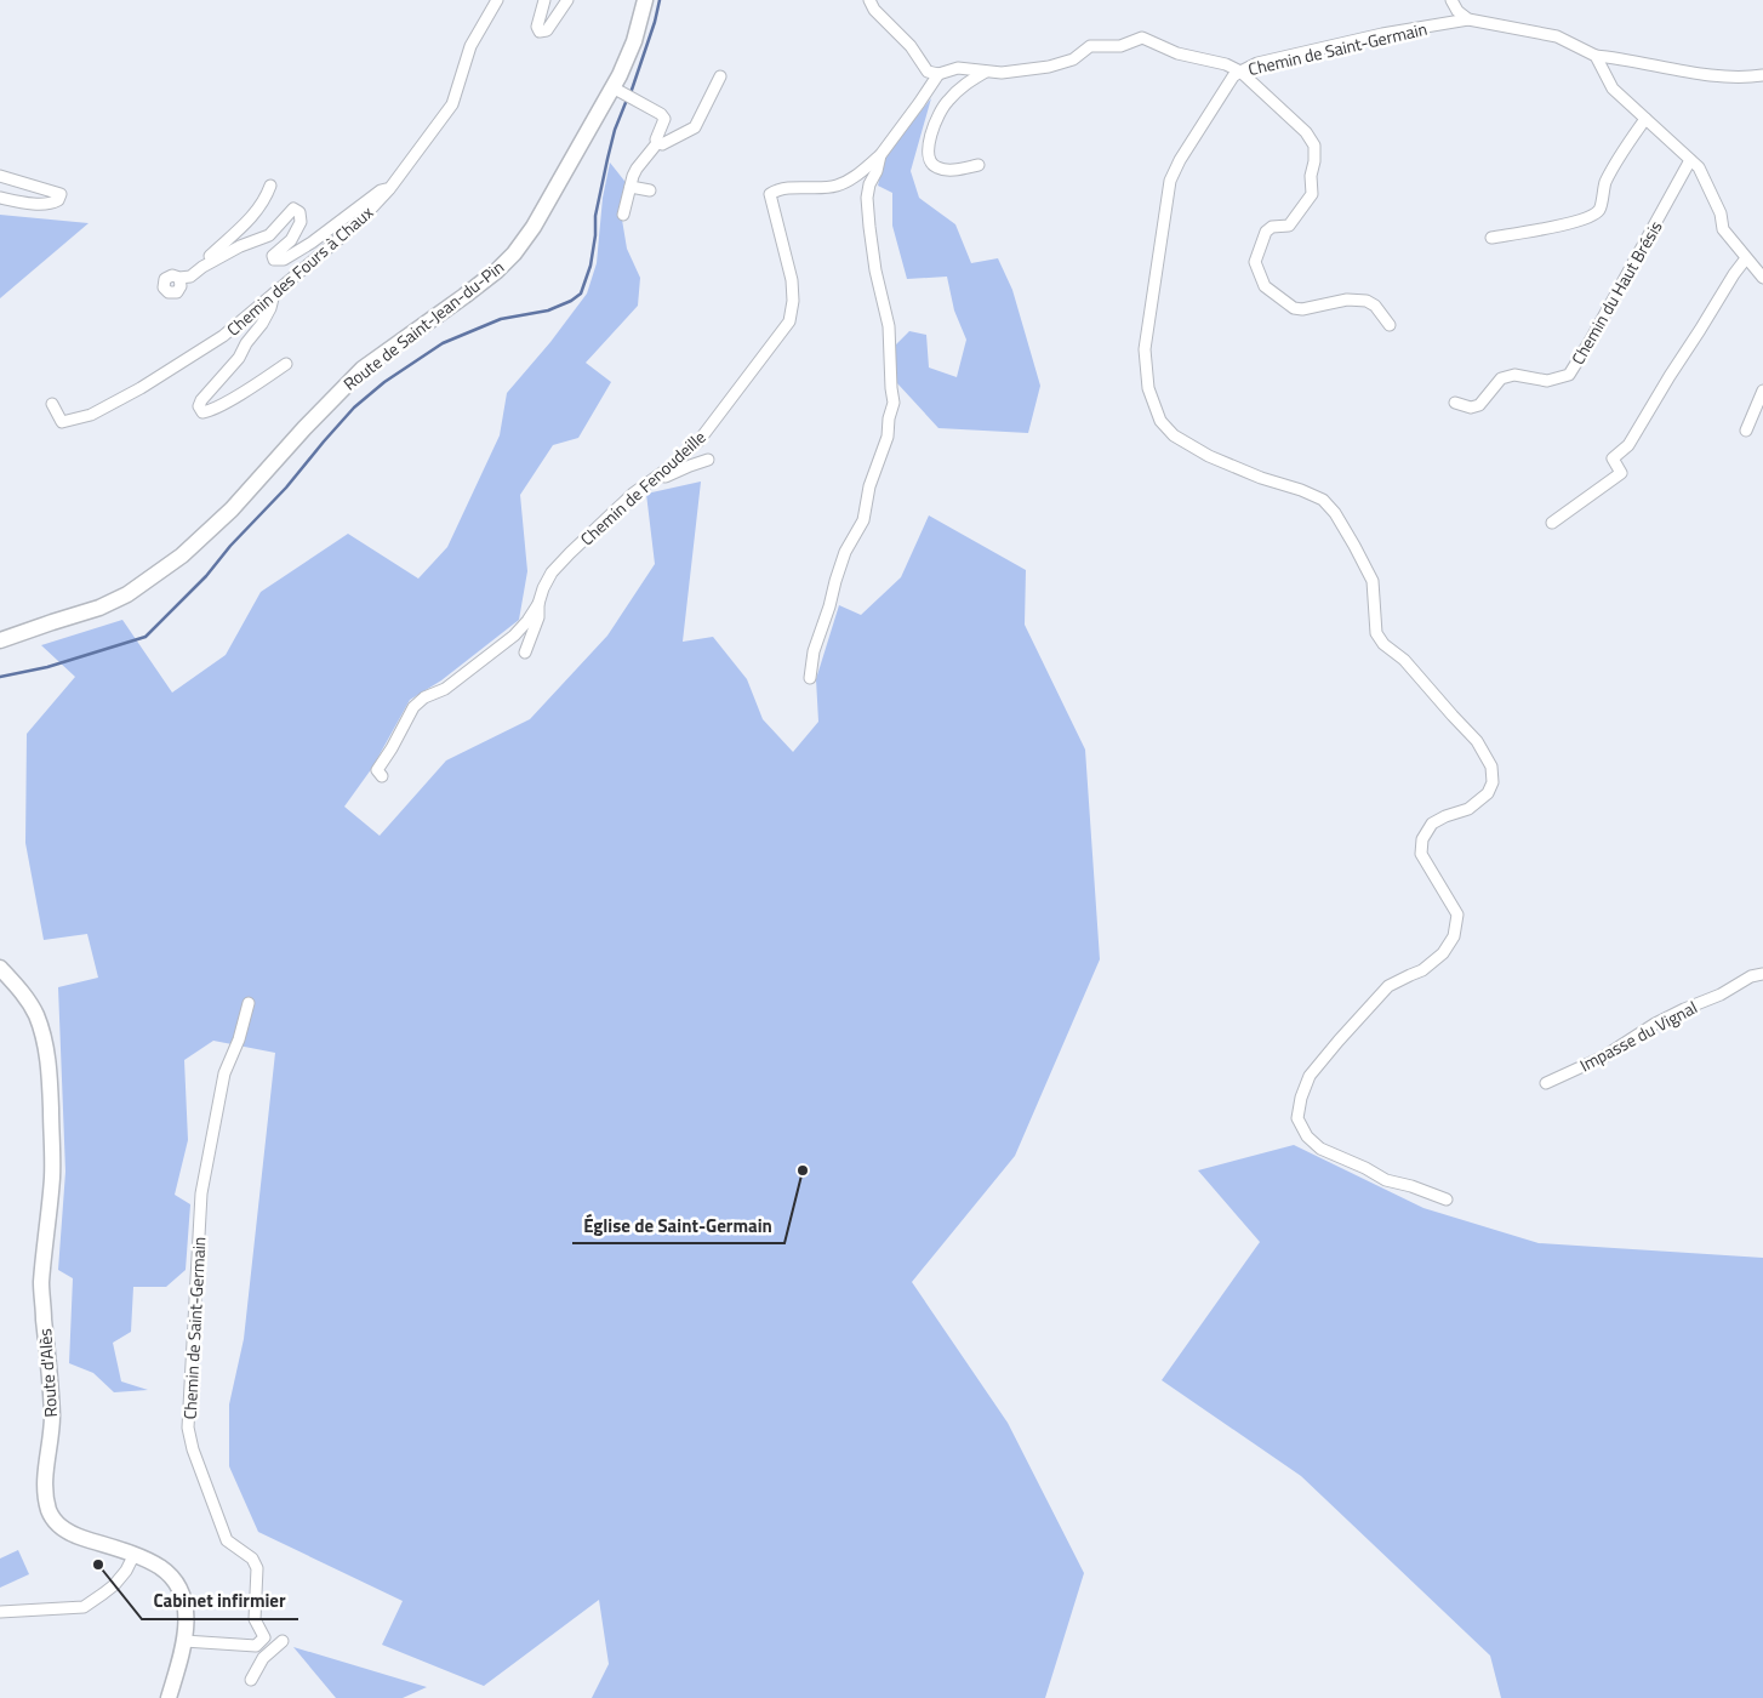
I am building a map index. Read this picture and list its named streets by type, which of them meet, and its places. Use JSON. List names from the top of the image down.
{
  "streets": {
    "main road": ["Route de Saint-Jean-du-Pin", "Route d'Alès"],
    "street": [
      "Chemin de Saint-Germain",
      "Chemin des Fours à Chaux",
      "Chemin du Haut Brésis",
      "Chemin de Fenoudeille",
      "Impasse du Vignal"
    ]
  },
  "crossings": [
    ["Chemin de Saint-Germain", "Route d'Alès"]
  ],
  "places": ["Église de Saint-Germain", "Cabinet infirmier"]
}
